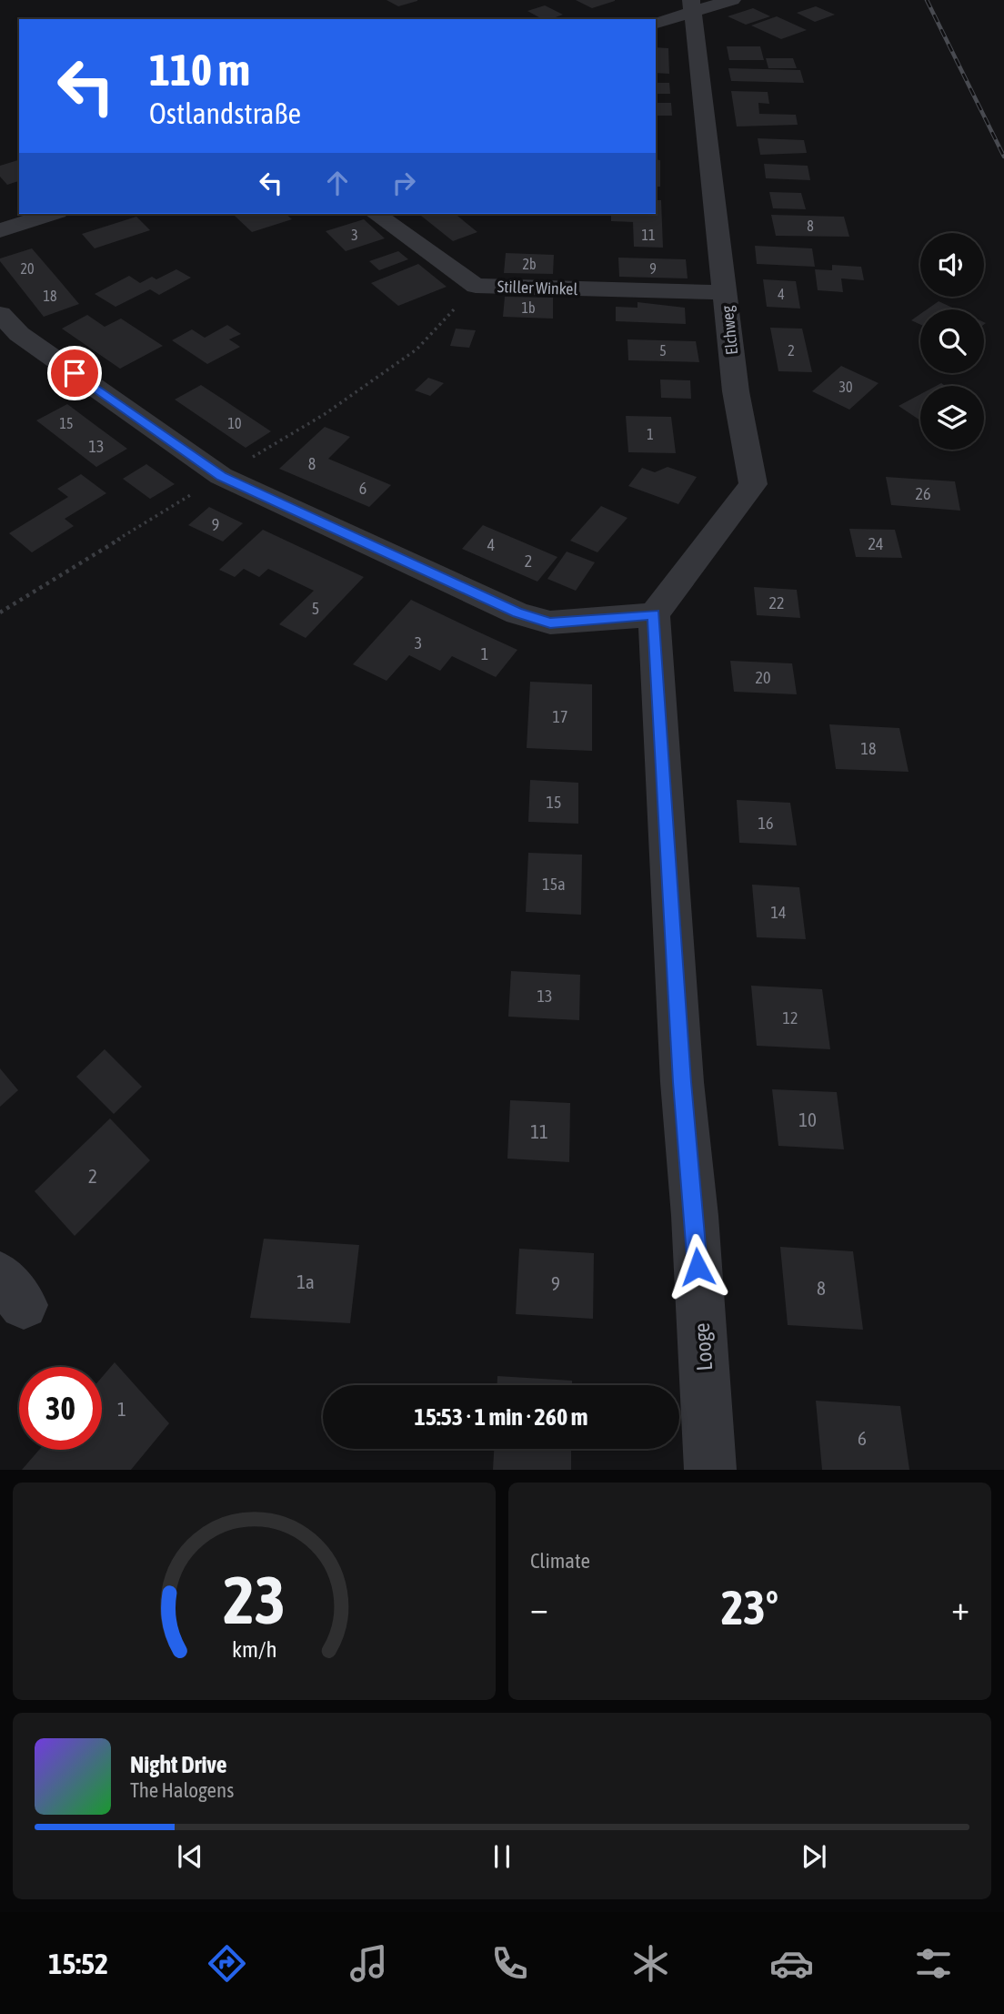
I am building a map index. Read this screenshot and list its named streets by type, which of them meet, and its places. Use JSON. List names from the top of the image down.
{
  "streets": {
    "street": ["Stiller Winkel", "Elchweg", "Looge"]
  },
  "crossings": [
    ["Stiller Winkel", "Elchweg"],
    ["Elchweg", "Looge"]
  ],
  "house_numbers": [
    "8",
    "3",
    "11",
    "2b",
    "20",
    "9",
    "4",
    "18",
    "1b",
    "5",
    "2",
    "30",
    "15",
    "10",
    "1",
    "13",
    "8",
    "6",
    "26",
    "9",
    "24",
    "4",
    "2",
    "22",
    "5",
    "3",
    "1",
    "20",
    "17",
    "18",
    "15",
    "16",
    "15a",
    "14",
    "13",
    "12",
    "10",
    "11",
    "2",
    "1a",
    "9",
    "8",
    "1",
    "6"
  ],
  "page": {
    "turn": ["110 m", "Ostlandstraße"],
    "limit": "30",
    "trip": "15:53 · 1 min · 260 m",
    "tile": "Climate",
    "heat": ["−", "23°", "+"],
    "song": ["Night Drive", "The Halogens"],
    "tabs": "15:52",
    "gauge": ["23", "km/h"]
  }
}
